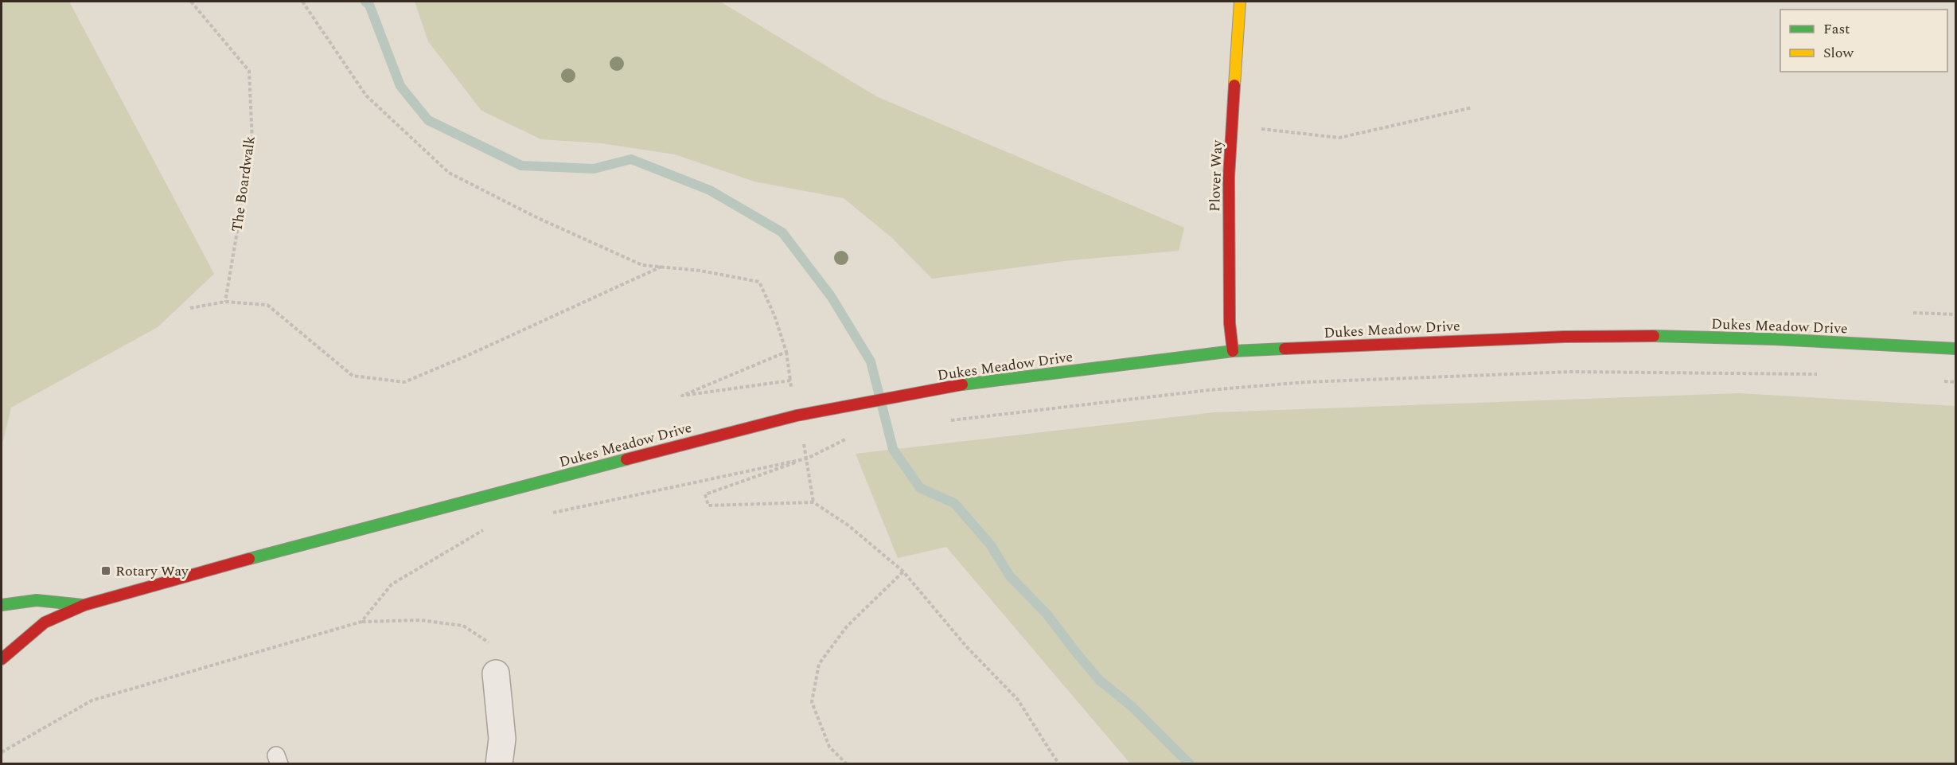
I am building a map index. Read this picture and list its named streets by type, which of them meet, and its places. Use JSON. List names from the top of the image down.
{
  "streets": {
    "street": ["Plover Way", "Dukes Meadow Drive"],
    "path": ["The Boardwalk"]
  },
  "crossings": [
    ["Plover Way", "Dukes Meadow Drive"]
  ],
  "places": {
    "transit": ["Rotary Way"]
  },
  "legend": ["Fast", "Slow"]
}
